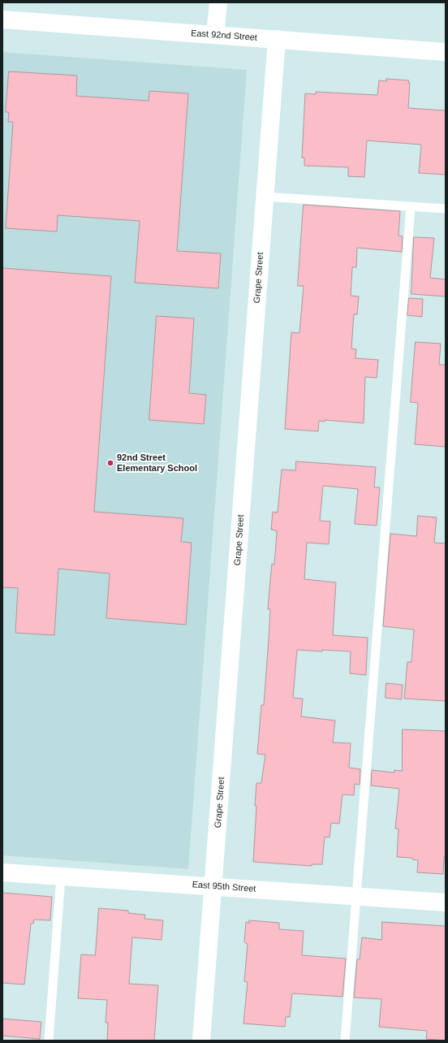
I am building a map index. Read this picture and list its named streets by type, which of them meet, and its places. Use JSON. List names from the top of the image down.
{
  "streets": {
    "street": ["East 92nd Street", "Grape Street", "East 95th Street"]
  },
  "crossings": [
    ["East 92nd Street", "Grape Street"],
    ["Grape Street", "East 95th Street"]
  ],
  "places": ["92nd Street Elementary School"]
}
